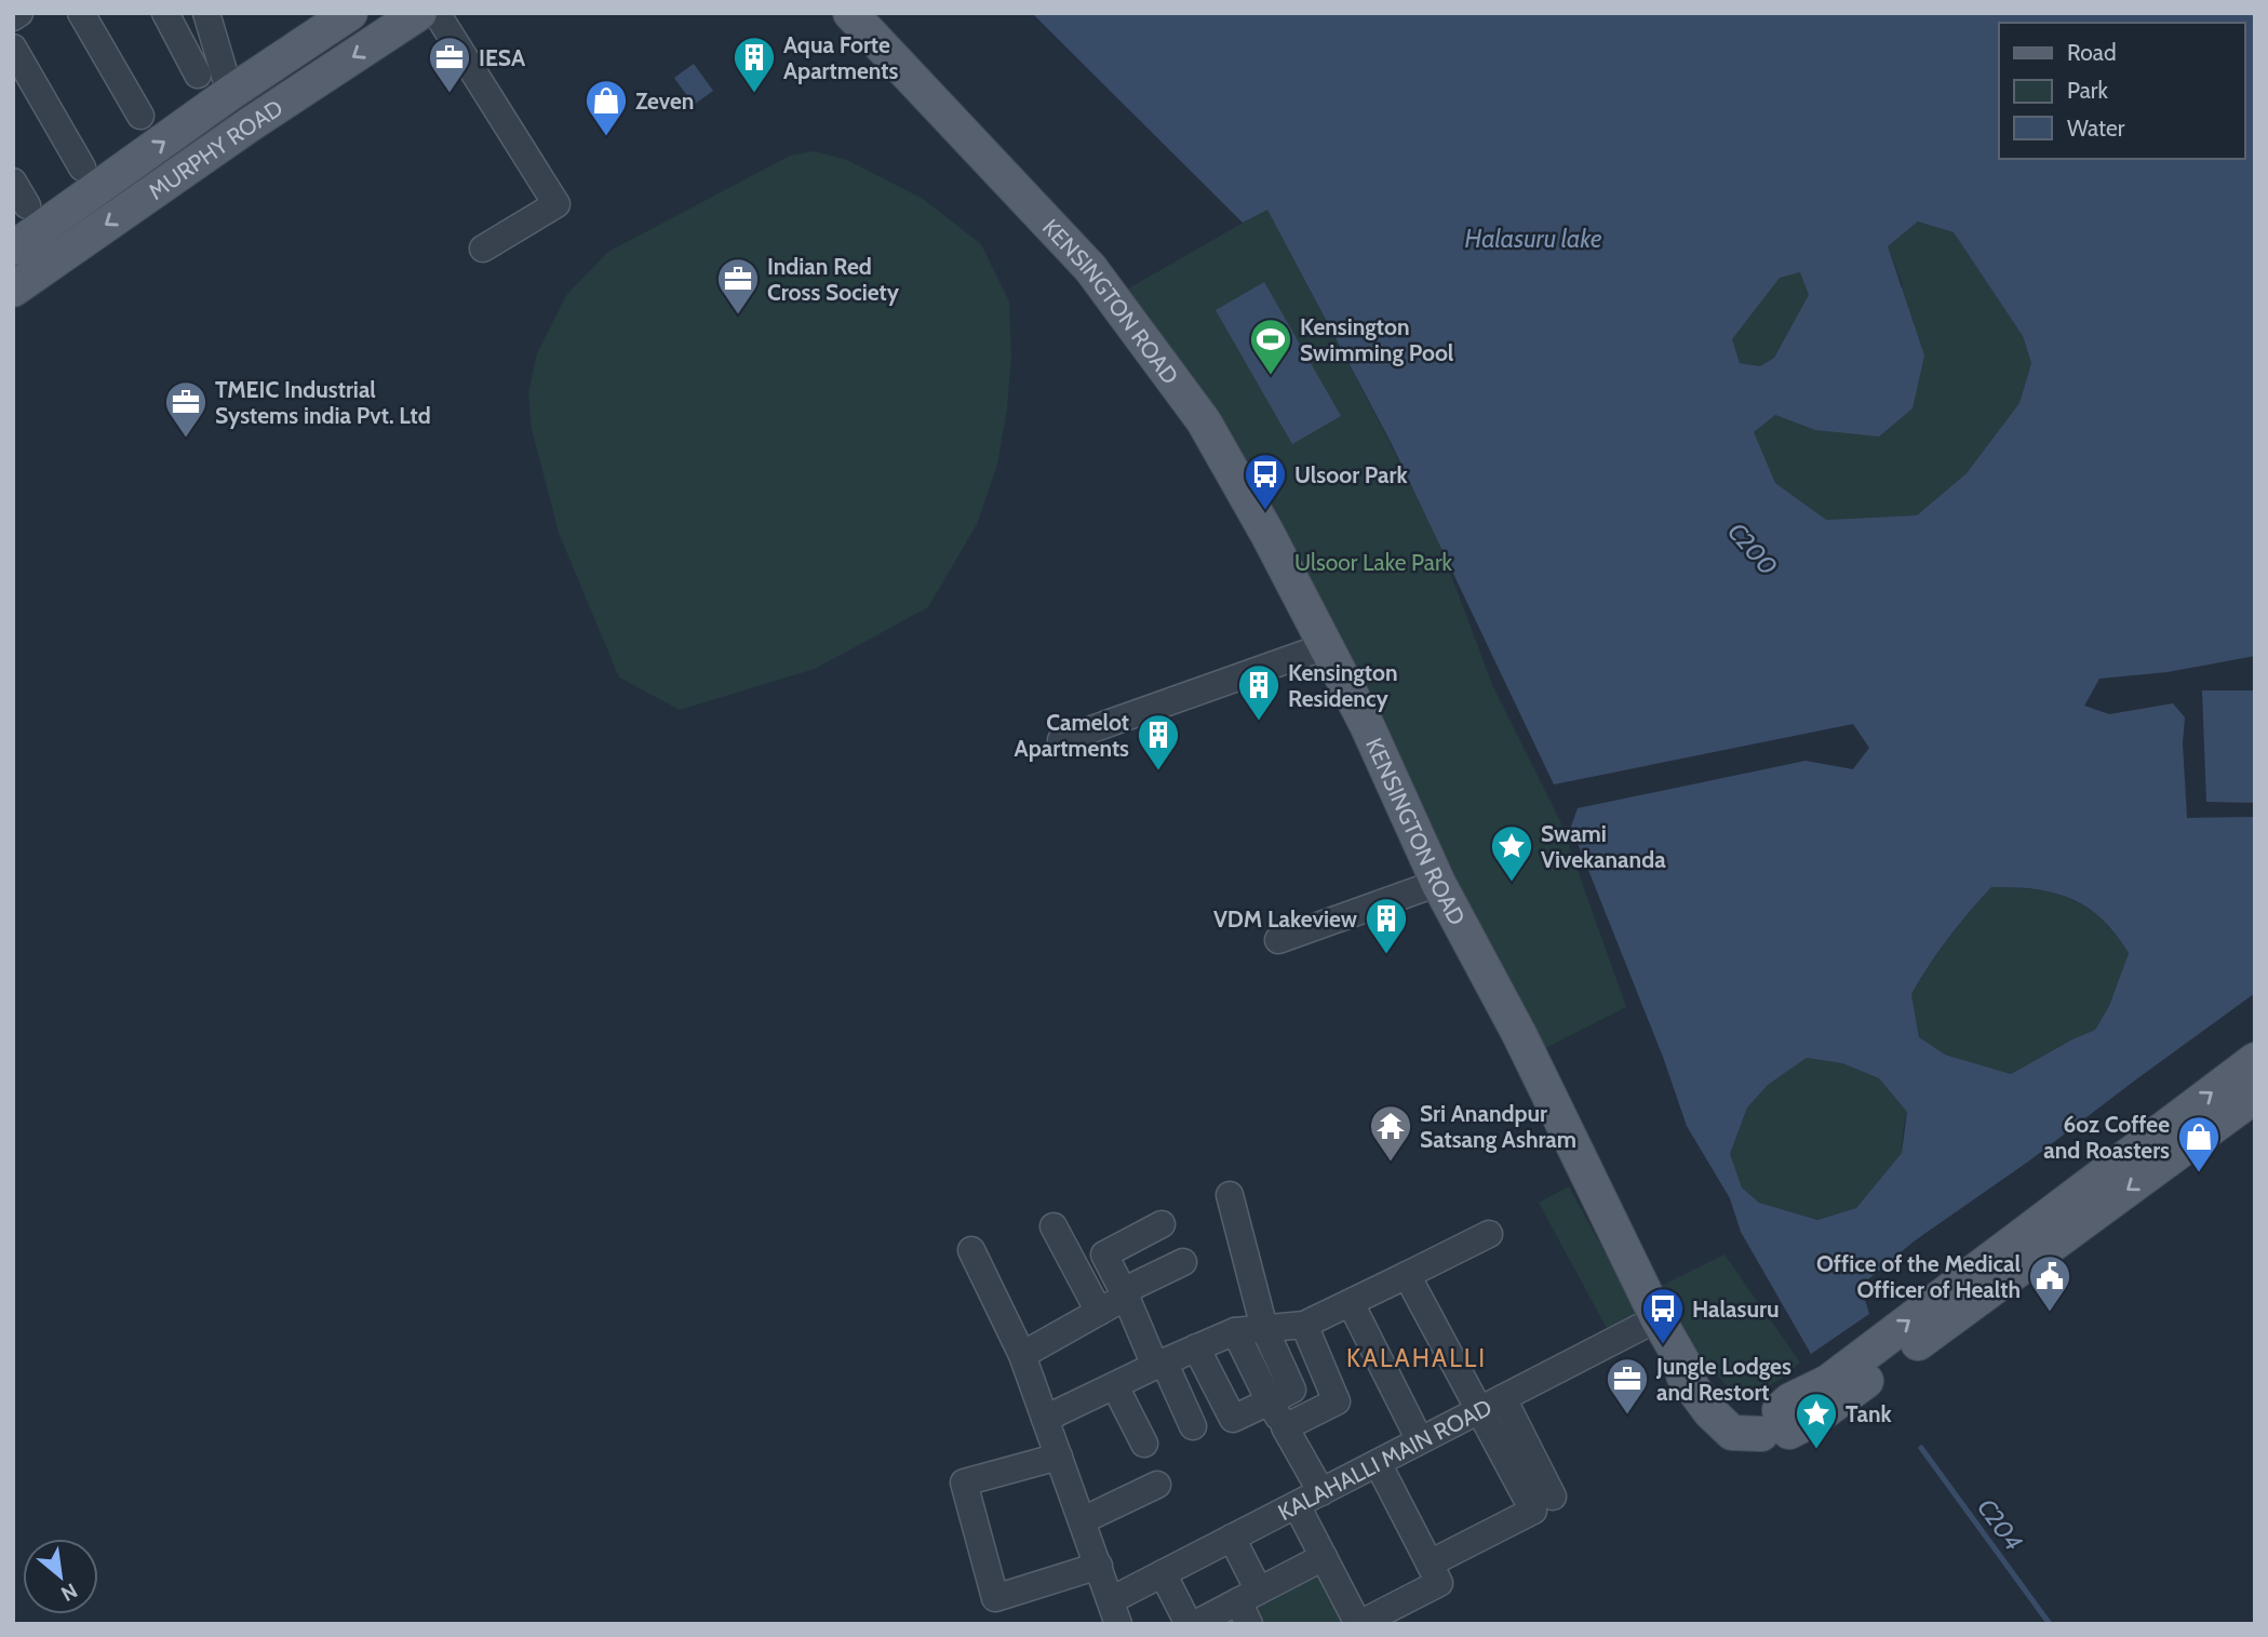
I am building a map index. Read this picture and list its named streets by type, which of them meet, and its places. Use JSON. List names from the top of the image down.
{
  "streets": {
    "main road": ["MURPHY ROAD", "KENSINGTON ROAD"],
    "street": ["KALAHALLI MAIN ROAD"]
  },
  "crossings": [
    ["KENSINGTON ROAD", "KALAHALLI MAIN ROAD"]
  ],
  "districts": ["KALAHALLI"],
  "water": ["Halasuru lake", "C200", "C204"],
  "parks": ["Ulsoor Lake Park"],
  "places": {
    "office": [
      "IESA",
      "Indian Red Cross Society",
      "TMEIC Industrial Systems india Pvt. Ltd",
      "Jungle Lodges and Restort"
    ],
    "building": [
      "Aqua Forte Apartments",
      "Kensington Residency",
      "Camelot Apartments",
      "VDM Lakeview"
    ],
    "shop": ["Zeven", "6oz Coffee and Roasters"],
    "sports": ["Kensington Swimming Pool"],
    "bus stop": ["Ulsoor Park", "Halasuru"],
    "place": ["Swami Vivekananda", "Tank"],
    "temple": ["Sri Anandpur Satsang Ashram"],
    "public building": ["Office of the Medical Officer of Health"]
  },
  "legend": ["Road", "Park", "Water"],
  "north": "bottom right"
}
